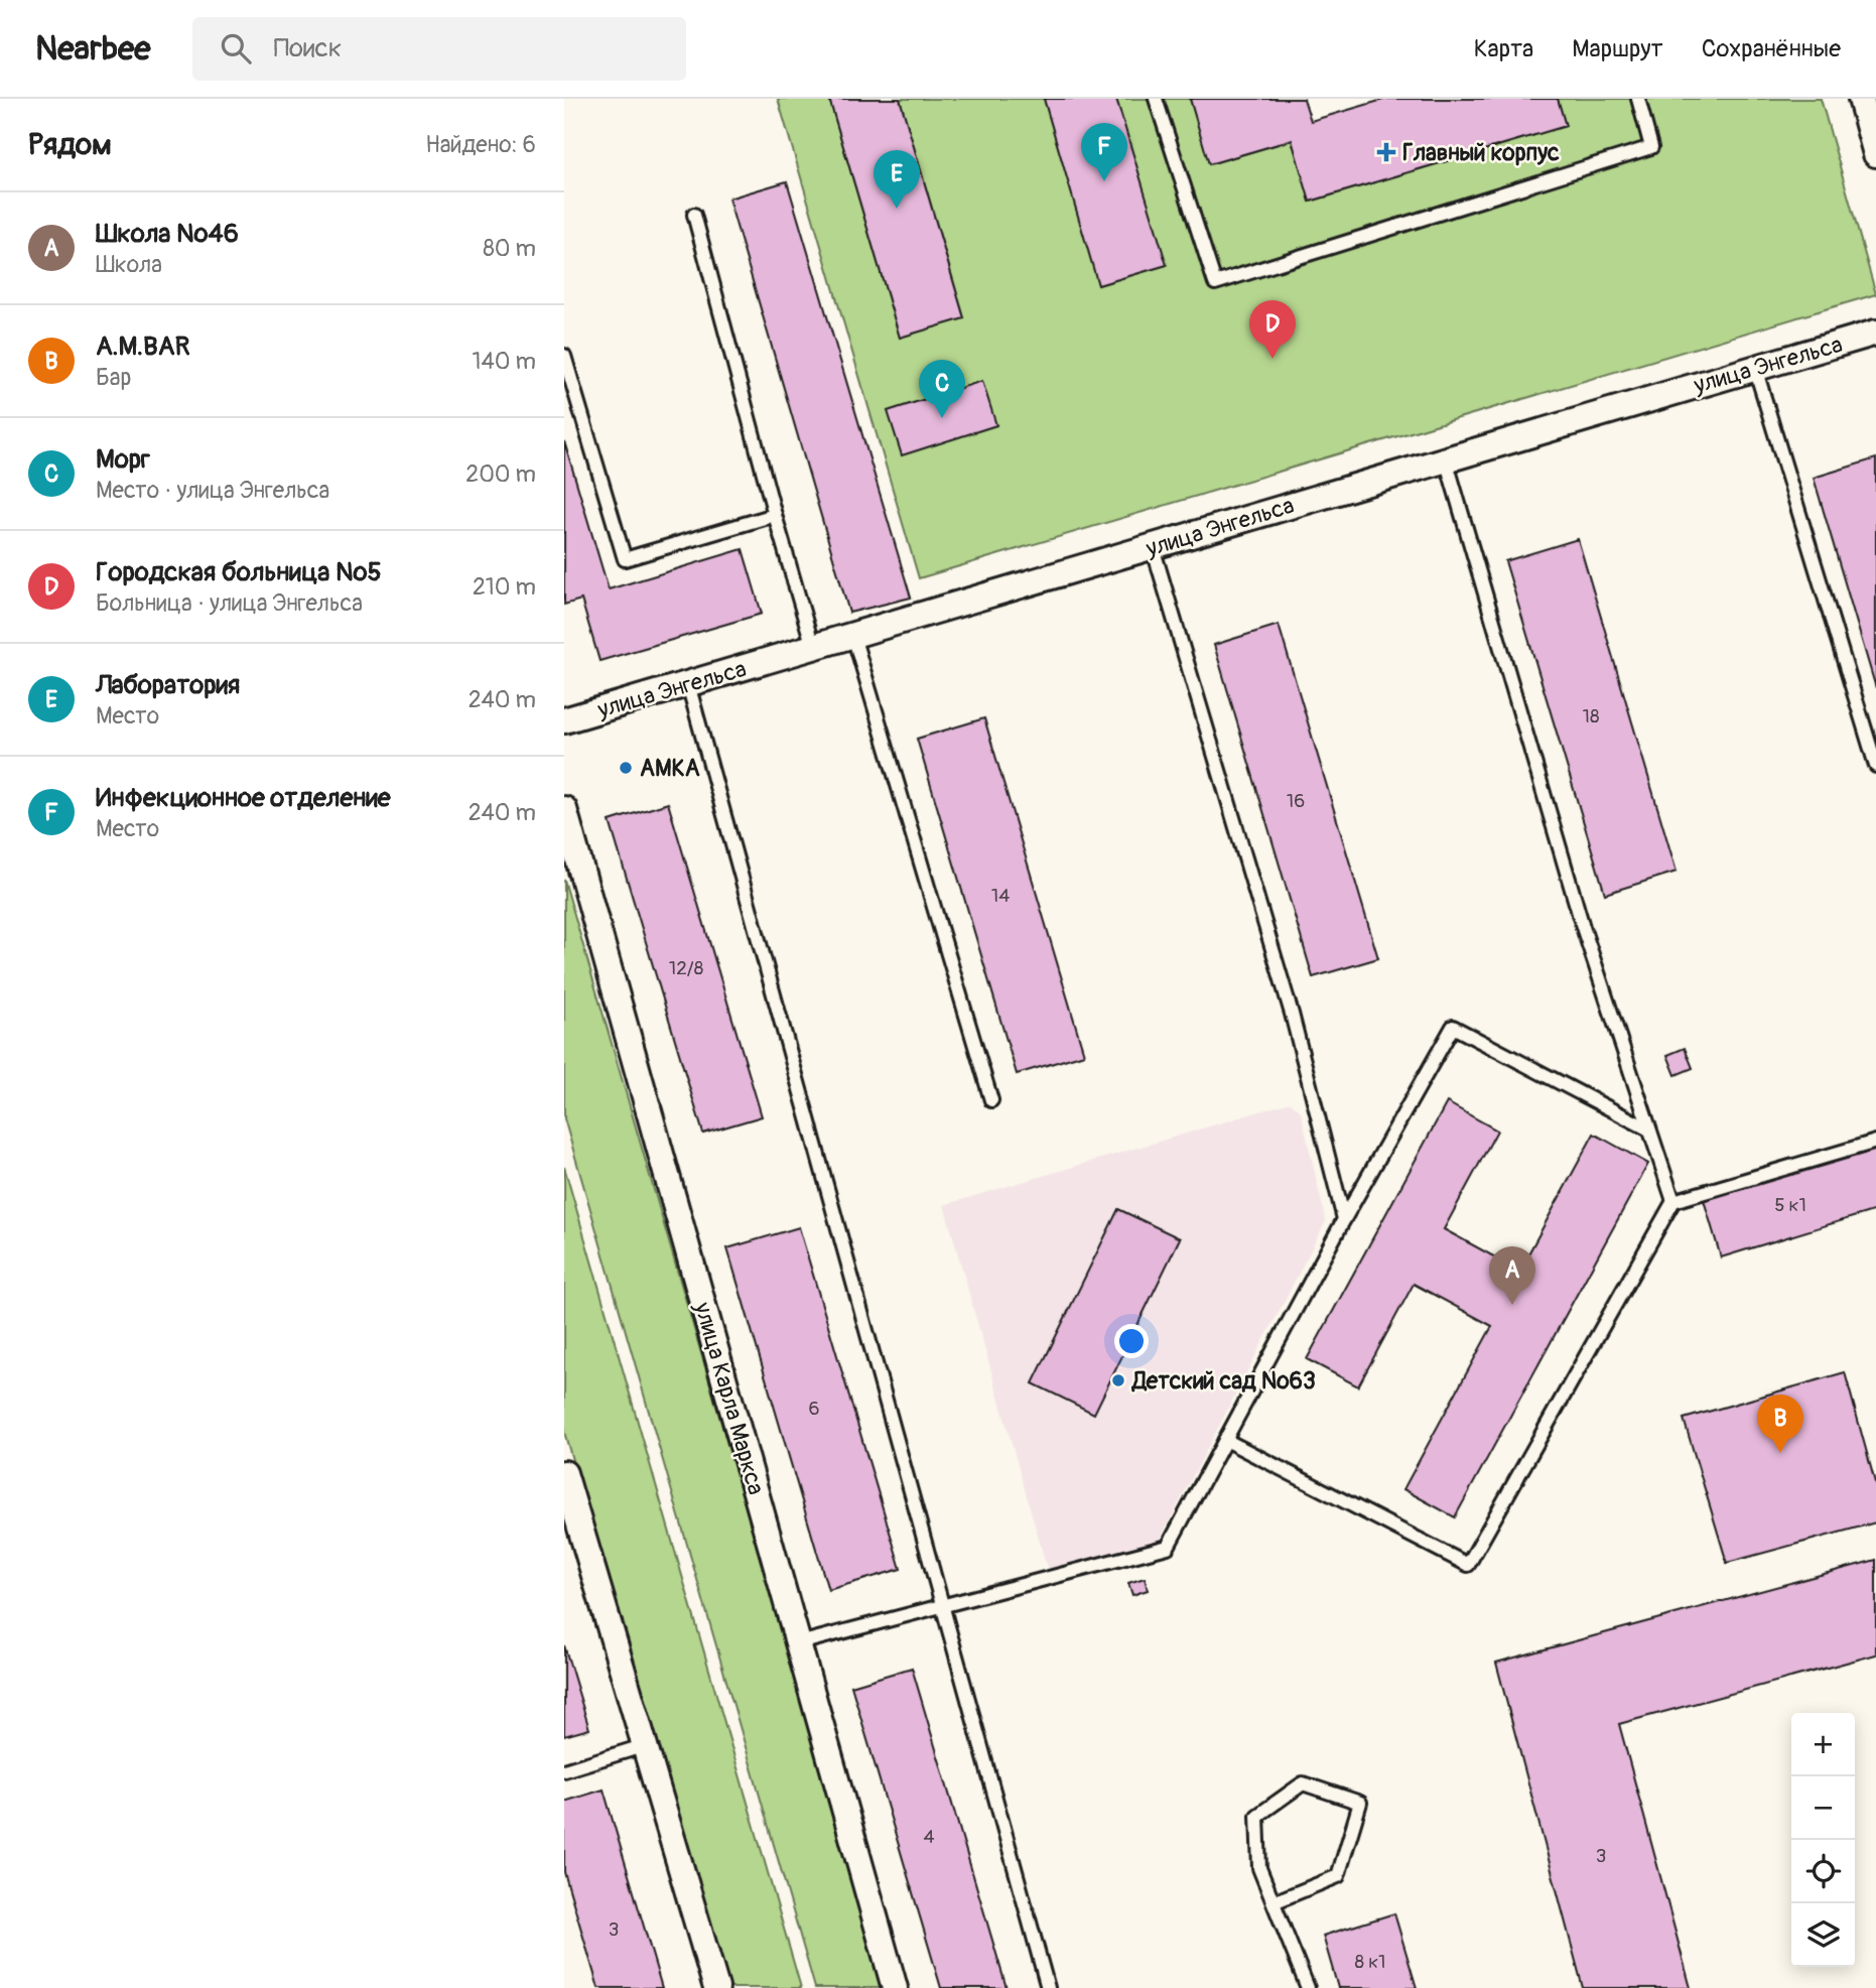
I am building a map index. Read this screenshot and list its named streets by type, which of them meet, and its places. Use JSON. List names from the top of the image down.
{
  "streets": {
    "street": ["улица Энгельса", "улица Карла Маркса"]
  },
  "places": {
    "health": ["Главный корпус"],
    "other": ["АМКА", "Детский сад №63"]
  },
  "house_numbers": [
    "18",
    "16",
    "14",
    "12/8",
    "5 к1",
    "6",
    "4",
    "3",
    "3",
    "8 к1"
  ],
  "page": {
    "header": "Nearbee",
    "search": "Поиск",
    "nav": ["Карта", "Маршрут", "Сохранённые"],
    "heading": ["Рядом", "Найдено: 6"],
    "pins": [
      "F",
      "E",
      "D",
      "C",
      "A",
      "B"
    ],
    "list": [
      {
        "mark": "A",
        "name": "Школа №46",
        "note": "Школа",
        "value": "80 m"
      },
      {
        "mark": "B",
        "name": "А.М.BAR",
        "note": "Бар",
        "value": "140 m"
      },
      {
        "mark": "C",
        "name": "Морг",
        "note": "Место · улица Энгельса",
        "value": "200 m"
      },
      {
        "mark": "D",
        "name": "Городская больница №5",
        "note": "Больница · улица Энгельса",
        "value": "210 m"
      },
      {
        "mark": "E",
        "name": "Лаборатория",
        "note": "Место",
        "value": "240 m"
      },
      {
        "mark": "F",
        "name": "Инфекционное отделение",
        "note": "Место",
        "value": "240 m"
      }
    ],
    "map_buttons": ["+", "−"]
  }
}
